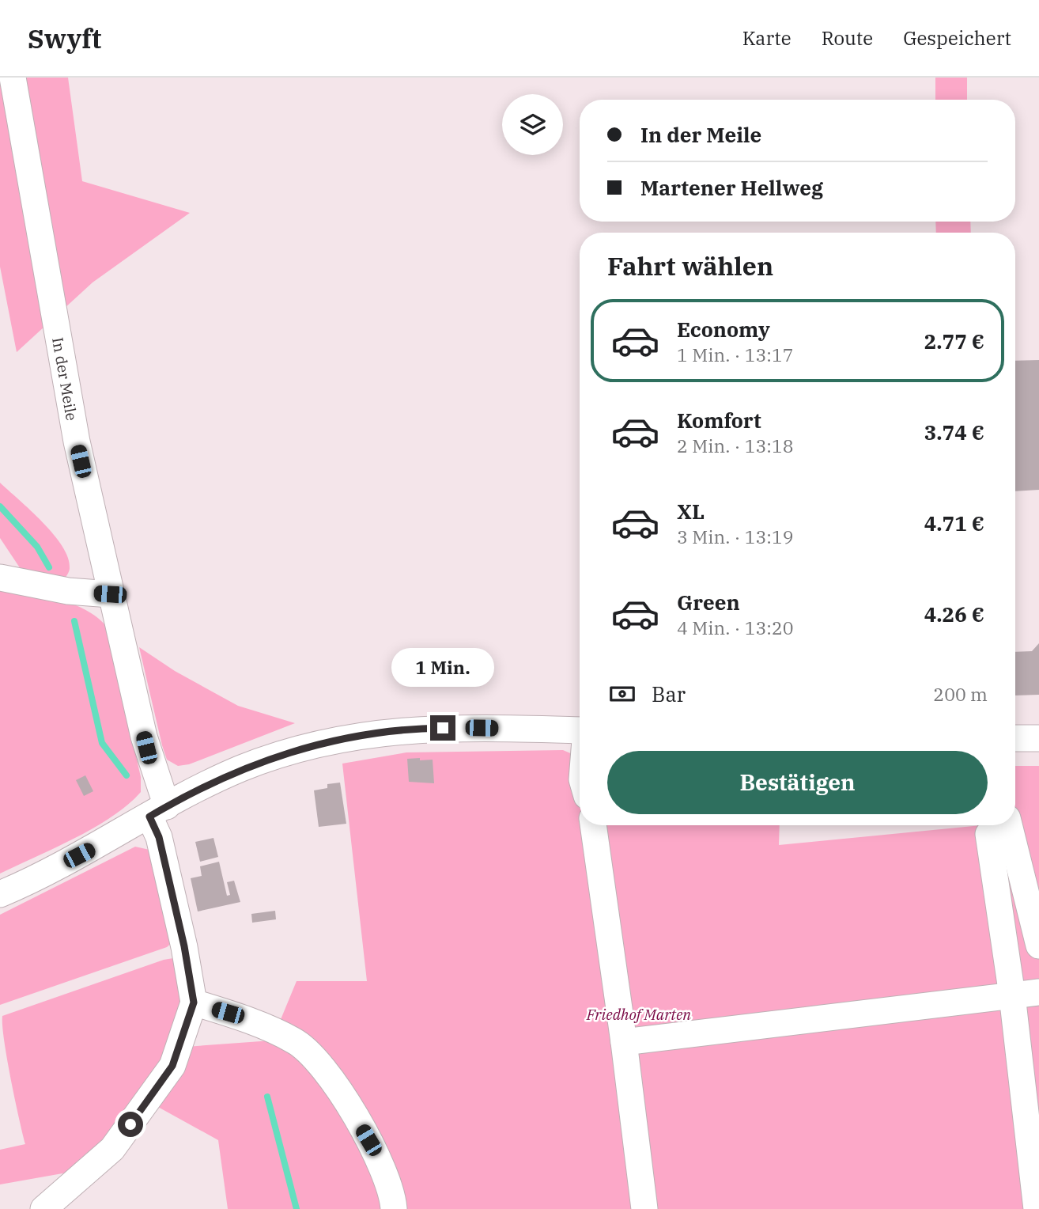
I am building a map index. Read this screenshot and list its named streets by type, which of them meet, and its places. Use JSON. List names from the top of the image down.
{
  "streets": {
    "street": ["In der Meile"]
  },
  "parks": ["Friedhof Marten"],
  "page": {
    "header": "Swyft",
    "nav": ["Karte", "Route", "Gespeichert"],
    "banner": ["In der Meile", "Martener Hellweg"],
    "heading": "Fahrt wählen",
    "list": [
      {
        "name": "Economy",
        "note": "1 Min. · 13:17",
        "value": "2.77 €"
      },
      {
        "name": "Komfort",
        "note": "2 Min. · 13:18",
        "value": "3.74 €"
      },
      {
        "name": "XL",
        "note": "3 Min. · 13:19",
        "value": "4.71 €"
      },
      {
        "name": "Green",
        "note": "4 Min. · 13:20",
        "value": "4.26 €"
      }
    ],
    "bubble": "1 Min.",
    "pay": ["Bar", "200 m"],
    "buttons": "Bestätigen"
  }
}
